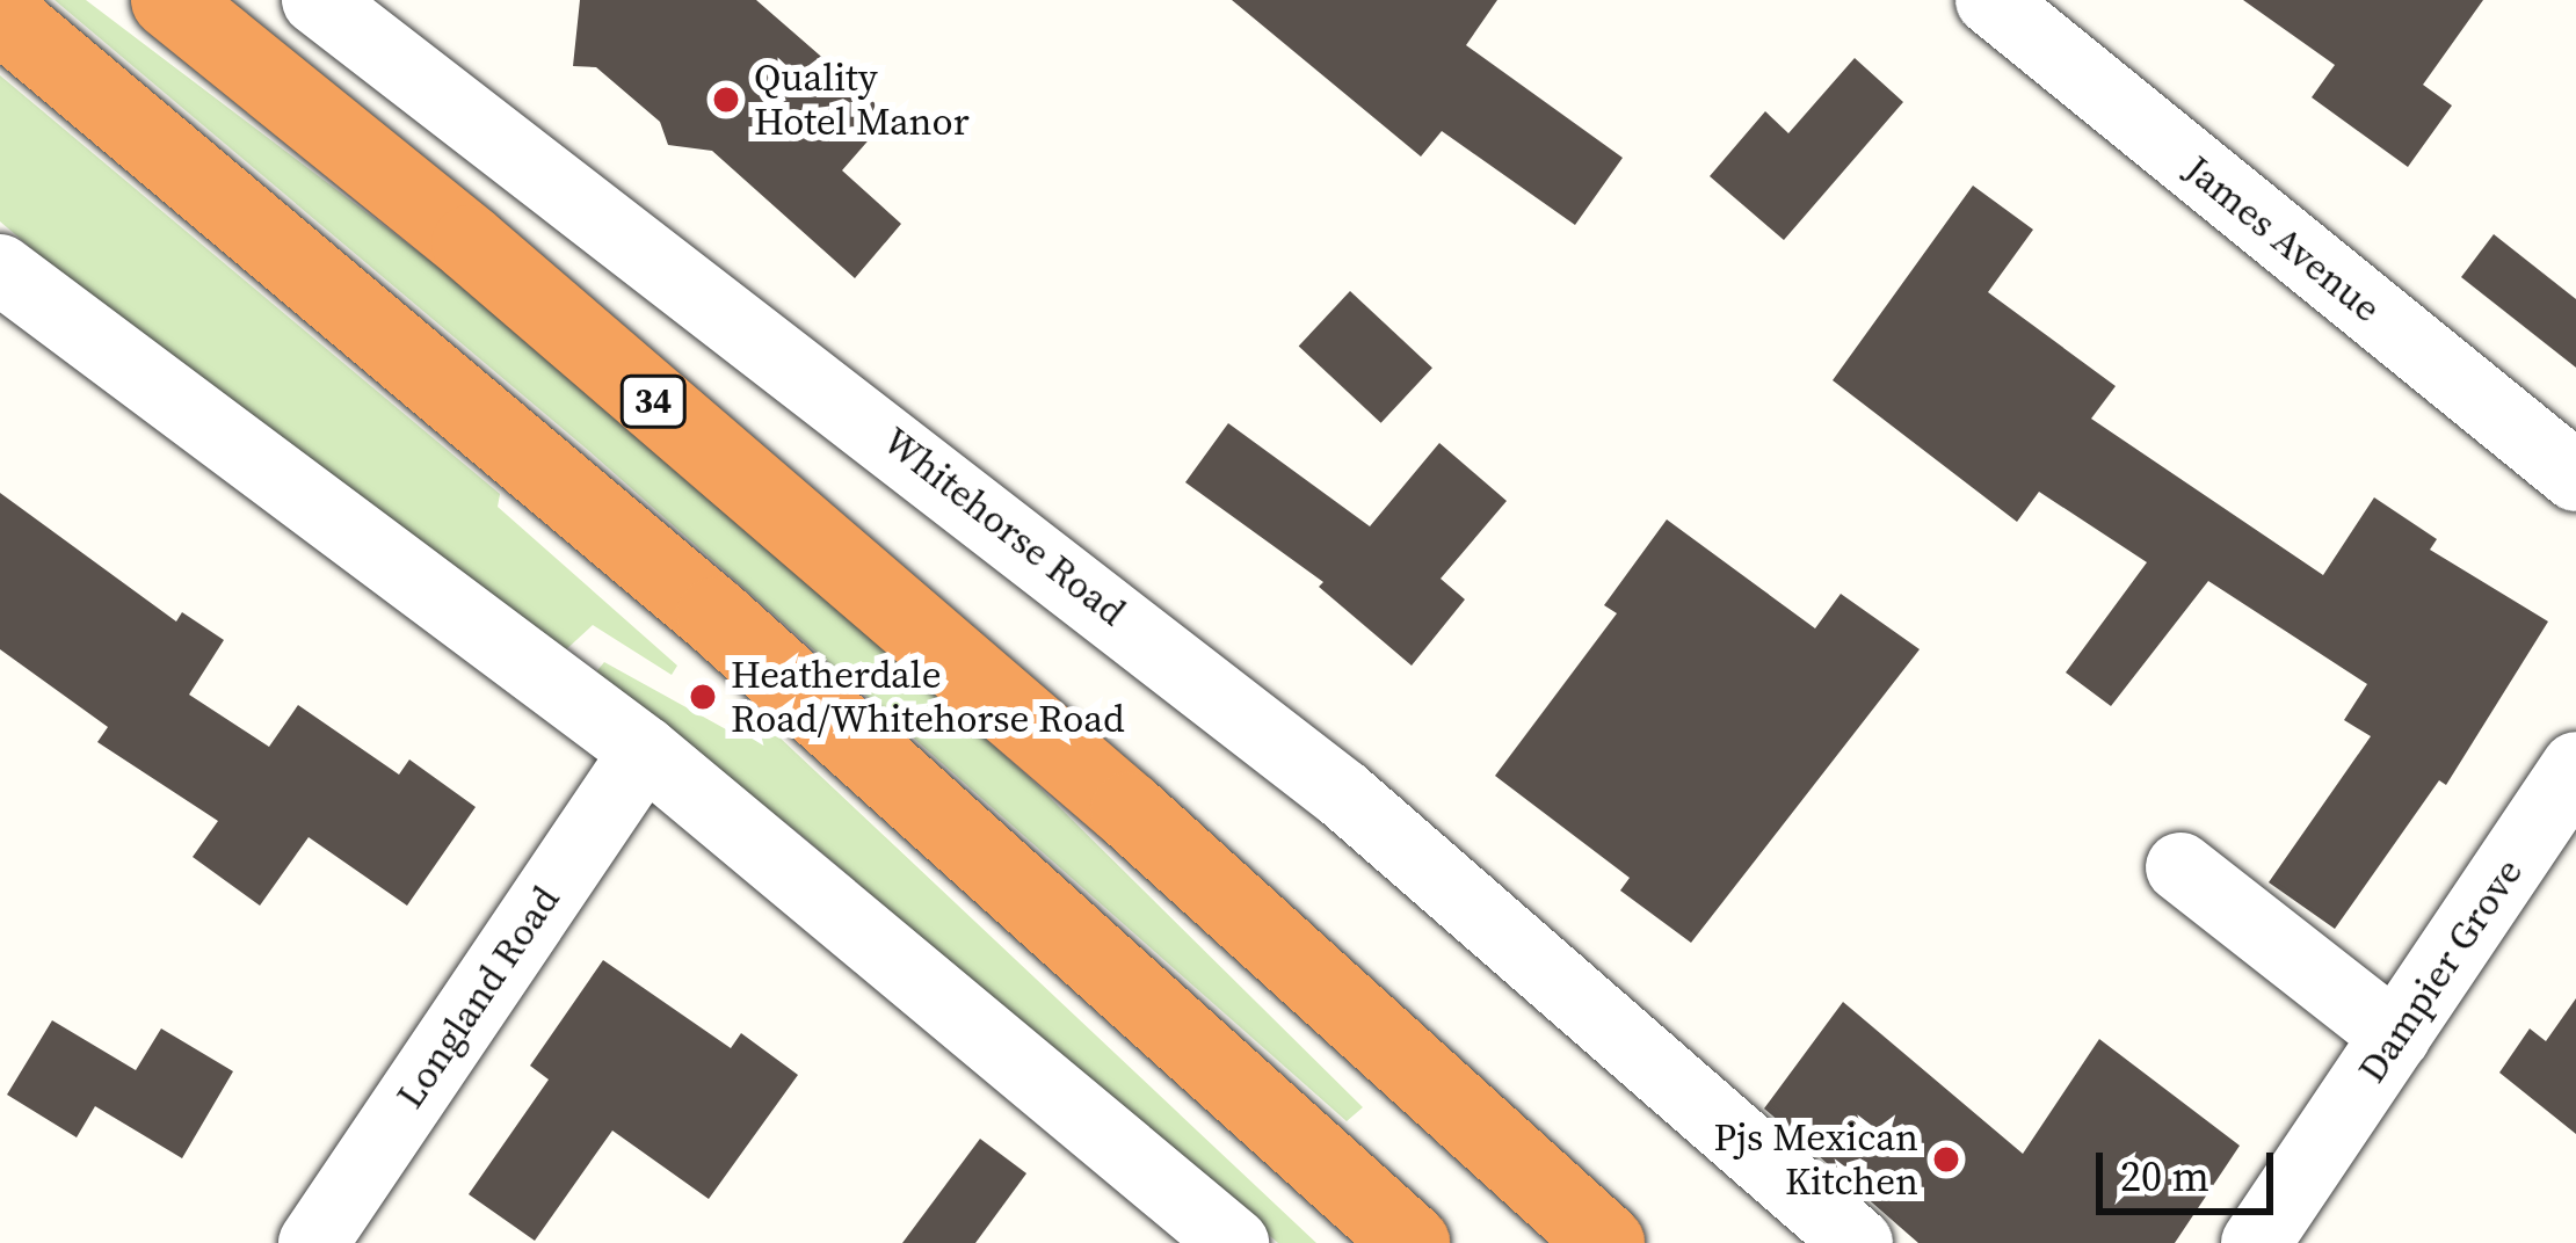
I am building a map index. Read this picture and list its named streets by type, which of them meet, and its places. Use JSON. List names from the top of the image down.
{
  "streets": {
    "highway": ["34"],
    "street": [
      "James Avenue",
      "Whitehorse Road",
      "Dampier Grove",
      "Longland Road"
    ]
  },
  "places": ["Quality Hotel Manor", "Heatherdale Road/Whitehorse Road", "Pjs Mexican Kitchen"],
  "scale_bar": "20 m"
}
